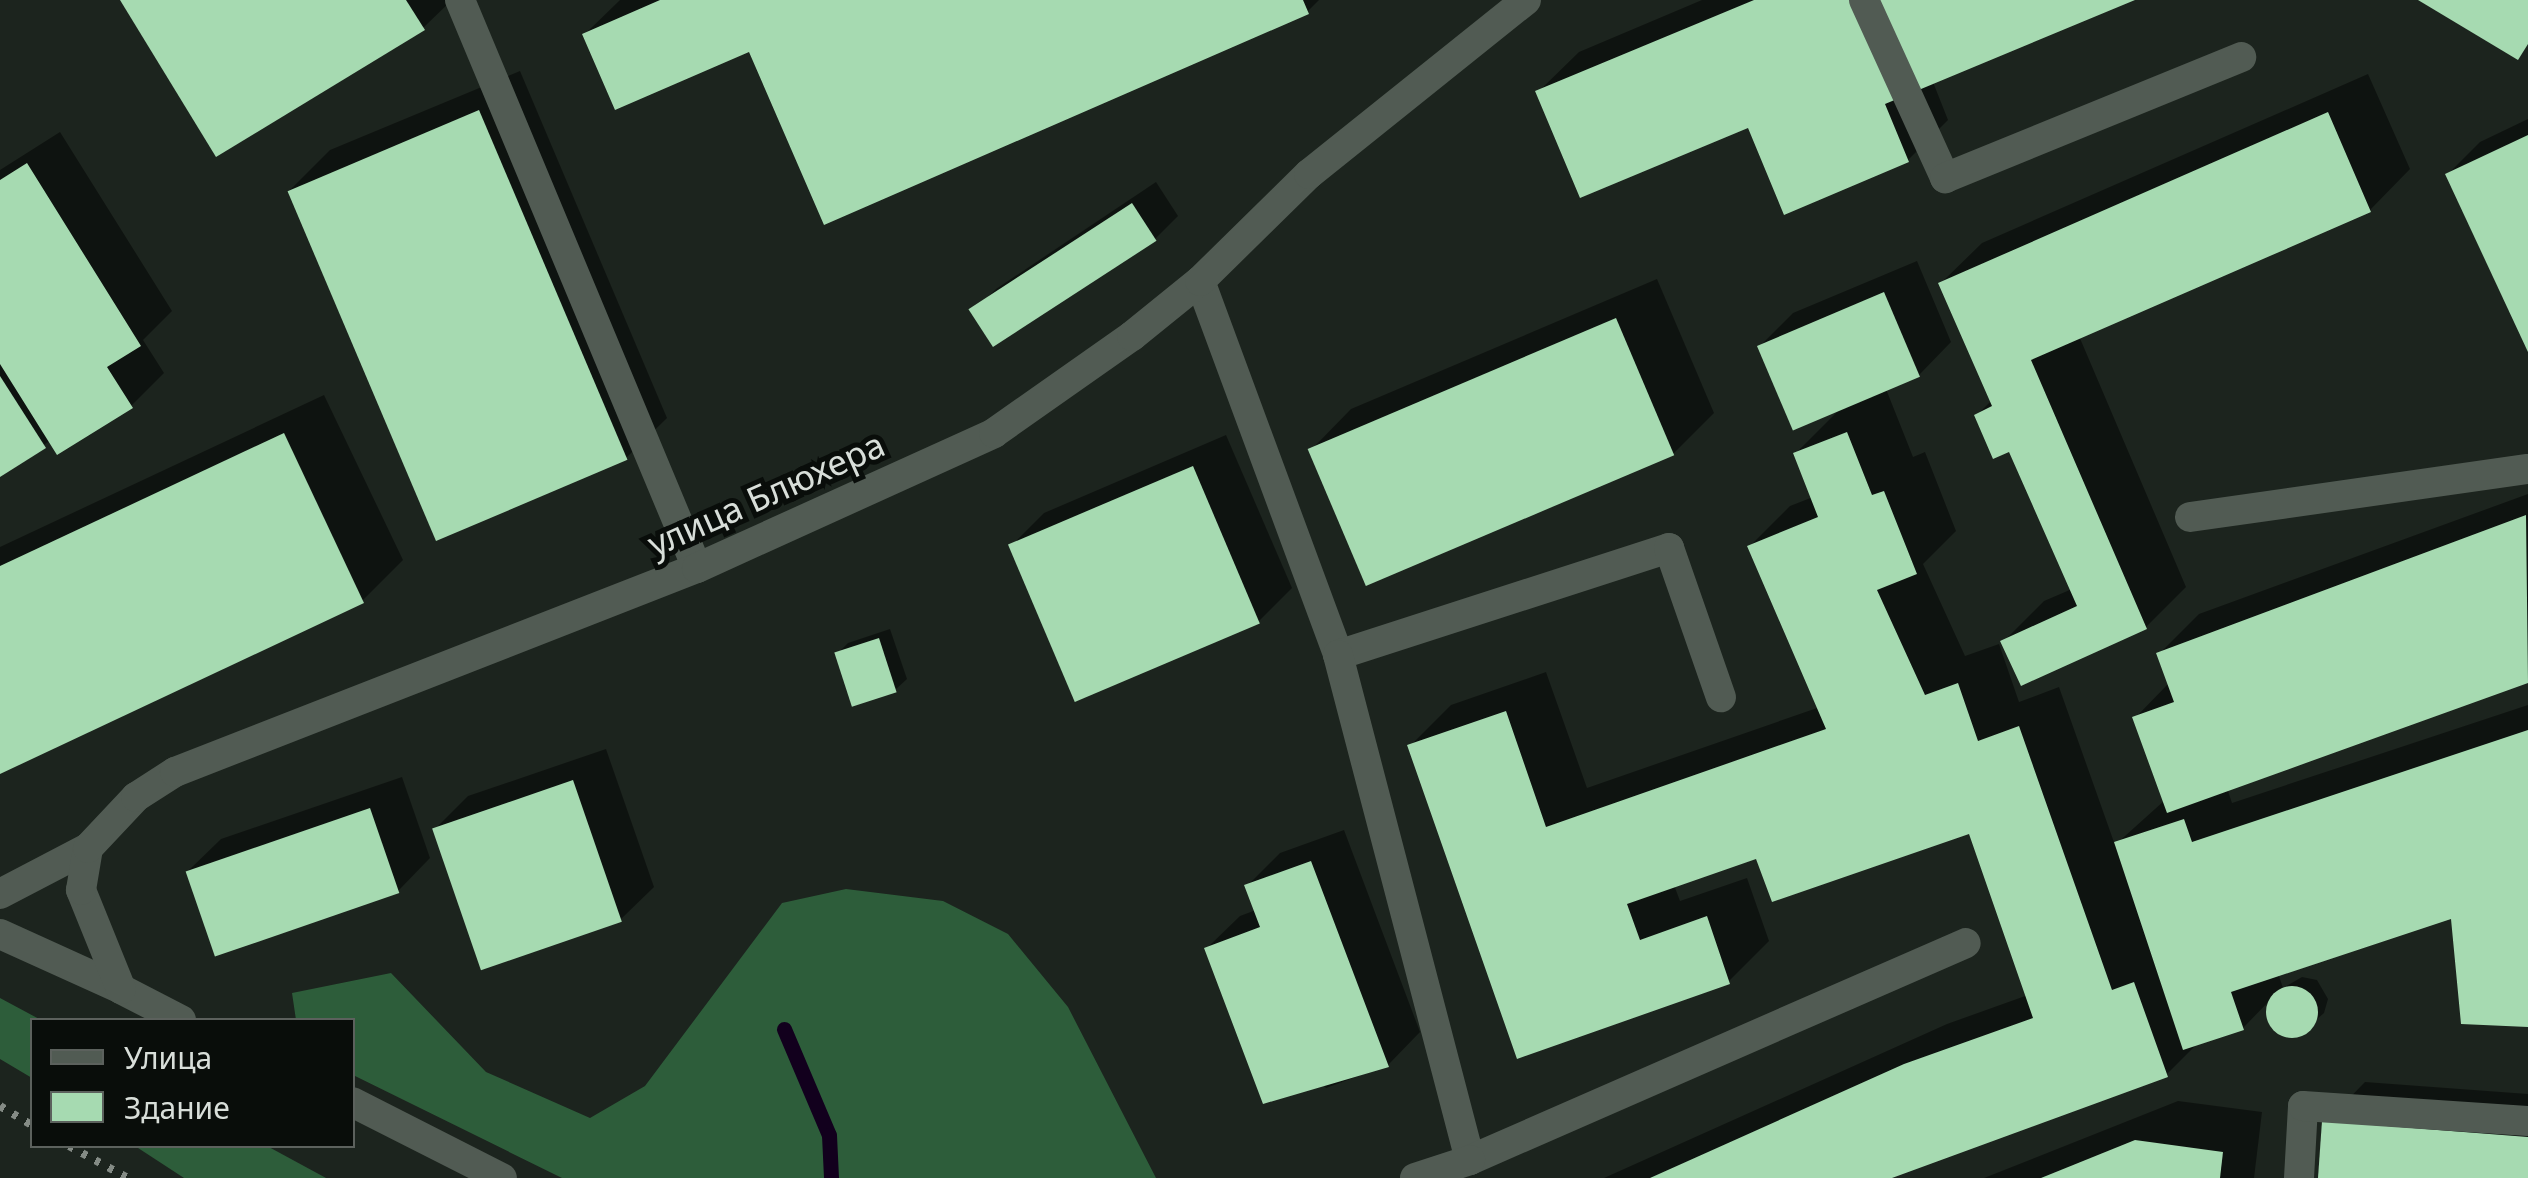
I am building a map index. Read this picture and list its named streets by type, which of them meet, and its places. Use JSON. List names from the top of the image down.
{
  "streets": {
    "street": ["улица Блюхера"]
  },
  "legend": ["Улица", "Здание"]
}
